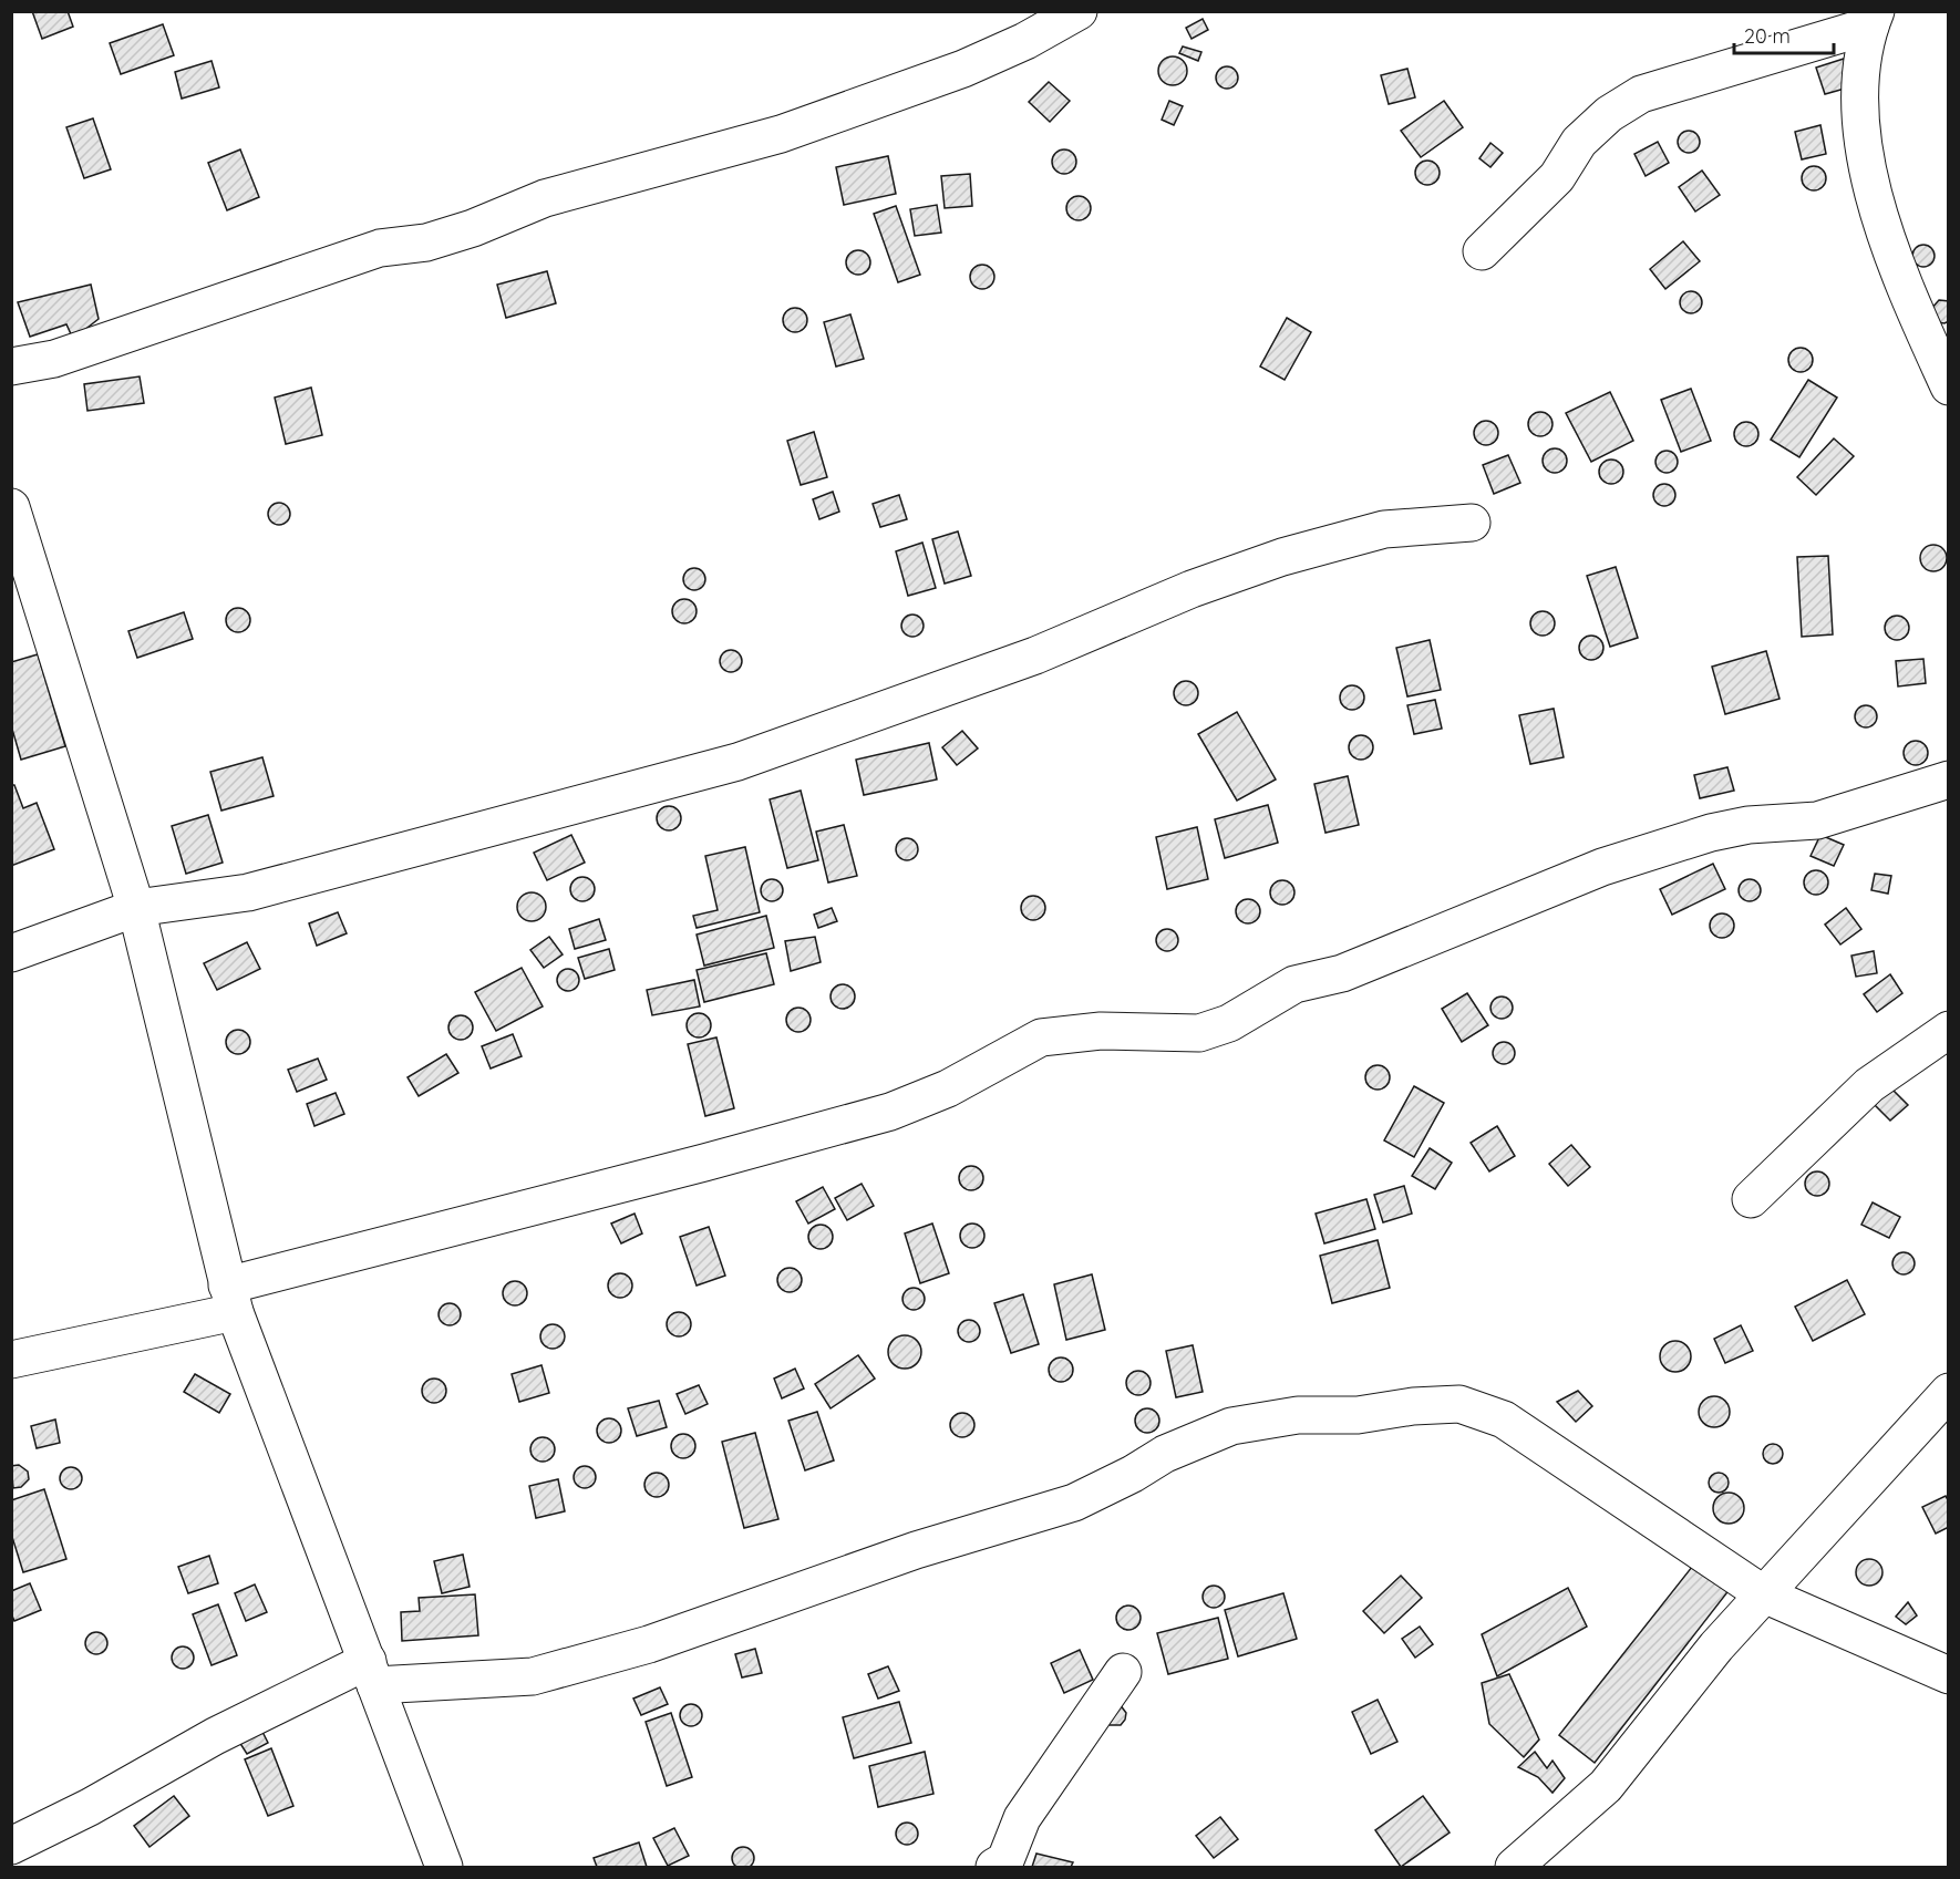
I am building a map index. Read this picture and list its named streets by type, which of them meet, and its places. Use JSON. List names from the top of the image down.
{
  "scale_bar": "20 m"
}
